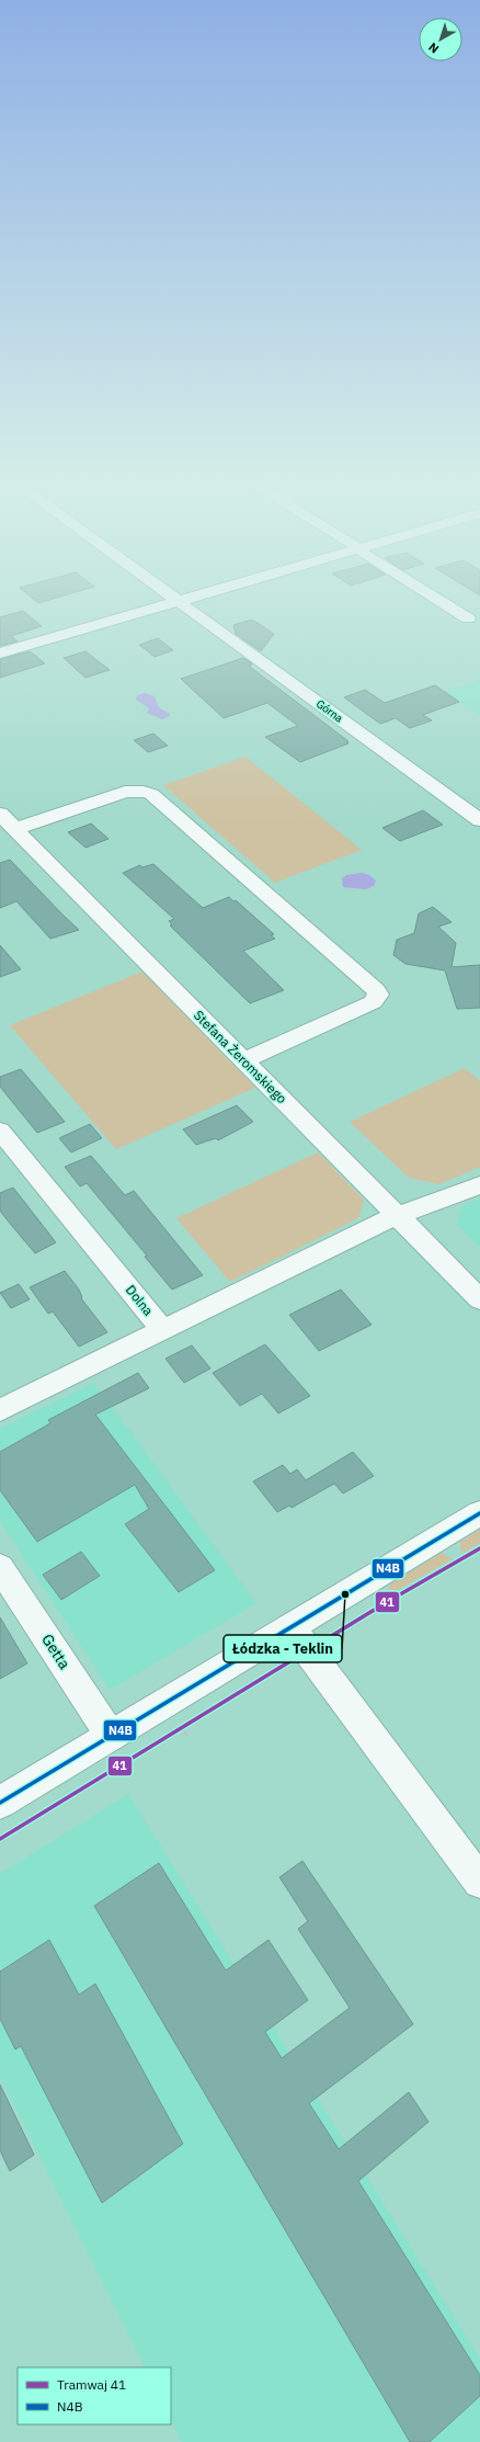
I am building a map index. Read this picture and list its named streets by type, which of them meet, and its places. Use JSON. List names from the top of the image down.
{
  "streets": {
    "street": [
      "Górna",
      "Stefana Żeromskiego",
      "Dolna",
      "Getta"
    ]
  },
  "places": ["Łódzka - Teklin"],
  "lines": ["transit line N4B", "tram line 41"],
  "legend": ["Tramwaj 41", "N4B"],
  "north": "bottom left"
}
